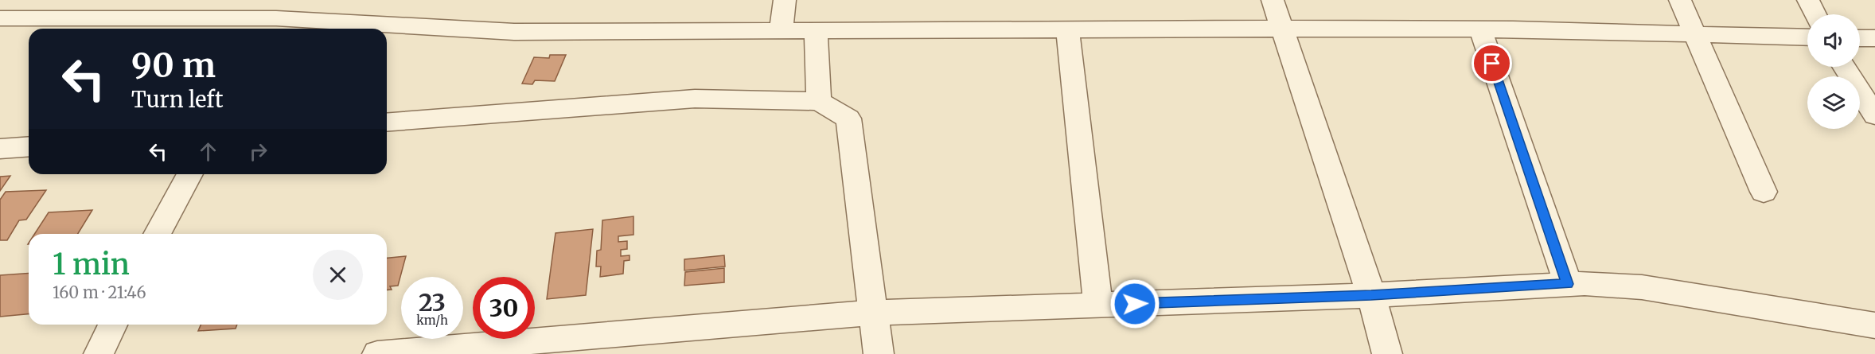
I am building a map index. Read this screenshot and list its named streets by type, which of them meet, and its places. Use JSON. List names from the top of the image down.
{
  "page": {
    "turn": ["90 m", "Turn left"],
    "heading": ["1 min", "160 m · 21:46"],
    "speed": "23 km/h",
    "limit": "30"
  }
}
